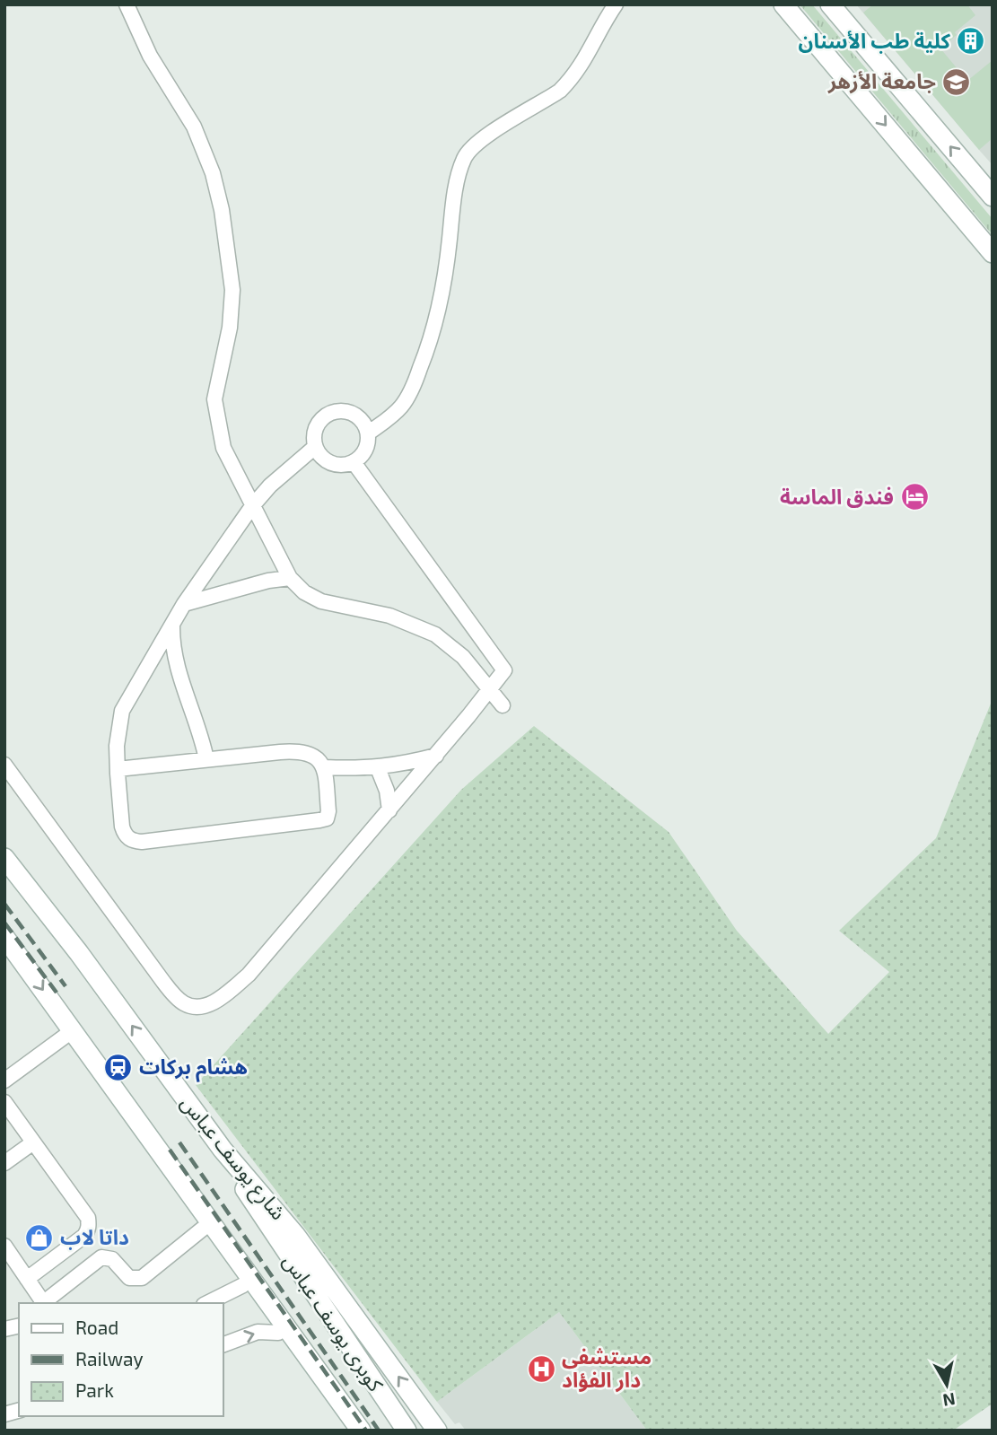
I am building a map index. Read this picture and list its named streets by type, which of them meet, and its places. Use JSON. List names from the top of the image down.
{
  "streets": {
    "main road": ["شارع يوسف عباس", "كوبرى يوسف عباس"]
  },
  "crossings": [
    ["شارع يوسف عباس", "كوبرى يوسف عباس"]
  ],
  "places": {
    "building": ["كلية طب الأسنان"],
    "school or university": ["جامعة الأزهر"],
    "hotel": ["فندق الماسة"],
    "station": ["هشام بركات"],
    "shop": ["داتا لاب"],
    "hospital": ["مستشفى دار الفؤاد"]
  },
  "legend": ["Road", "Railway", "Park"],
  "north": "bottom"
}
